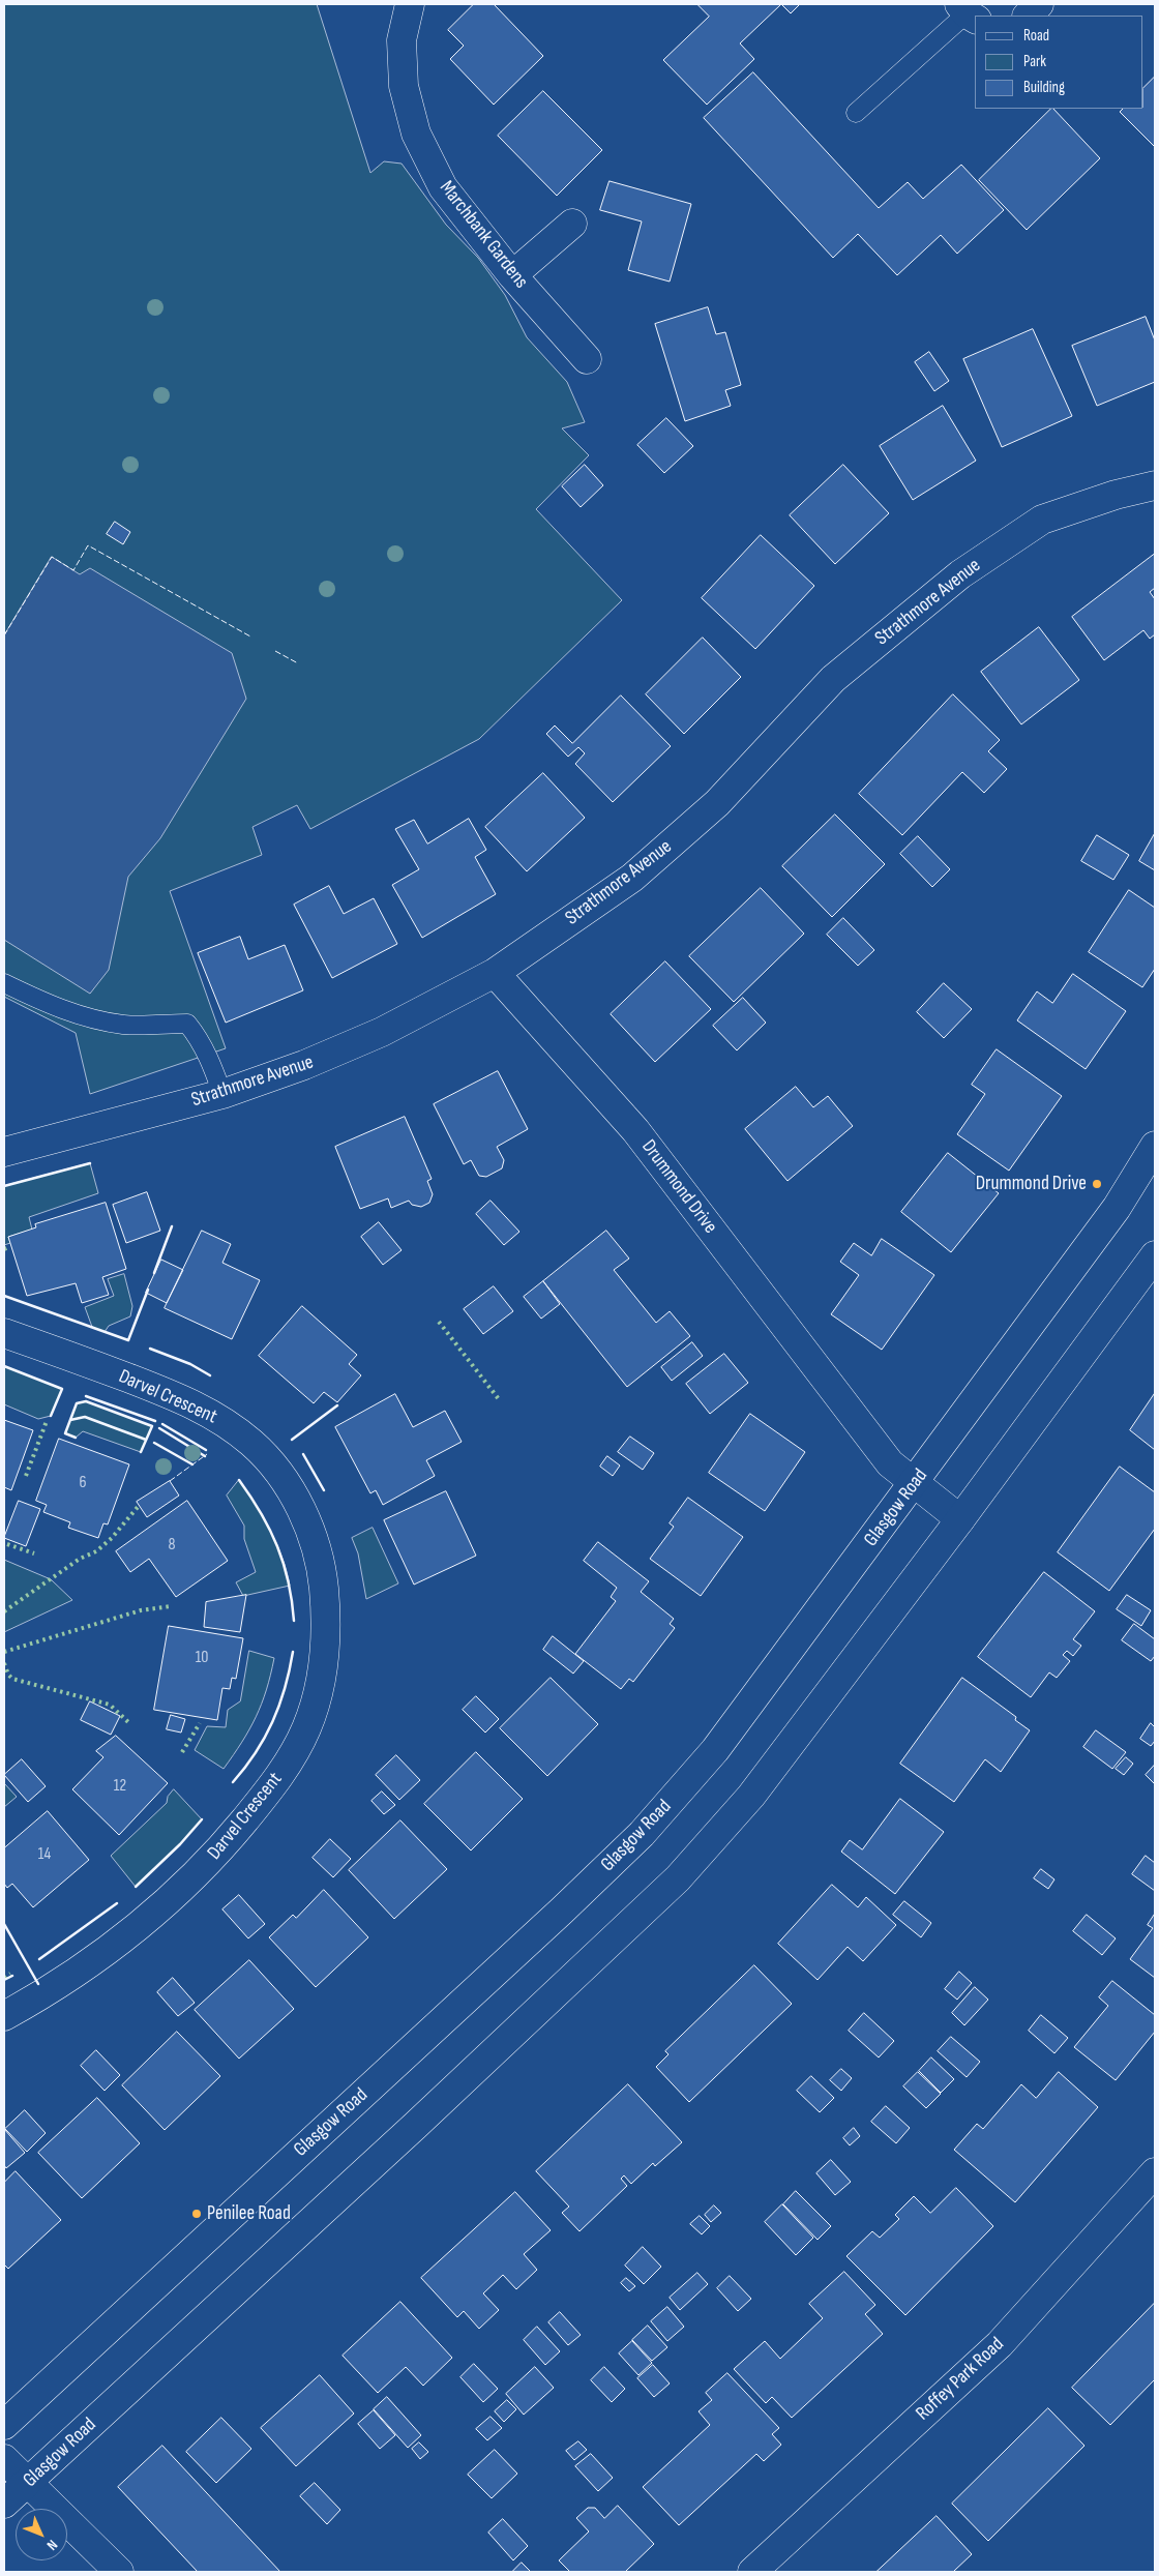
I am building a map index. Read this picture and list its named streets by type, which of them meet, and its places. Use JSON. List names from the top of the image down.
{
  "streets": {
    "street": [
      "Marchbank Gardens",
      "Strathmore Avenue",
      "Drummond Drive",
      "Darvel Crescent",
      "Glasgow Road",
      "Roffey Park Road"
    ]
  },
  "crossings": [
    ["Strathmore Avenue", "Drummond Drive"],
    ["Drummond Drive", "Glasgow Road"]
  ],
  "places": ["Drummond Drive", "Penilee Road"],
  "house_numbers": [
    "6",
    "8",
    "10",
    "12",
    "14"
  ],
  "legend": ["Road", "Park", "Building"],
  "north": "bottom right"
}
